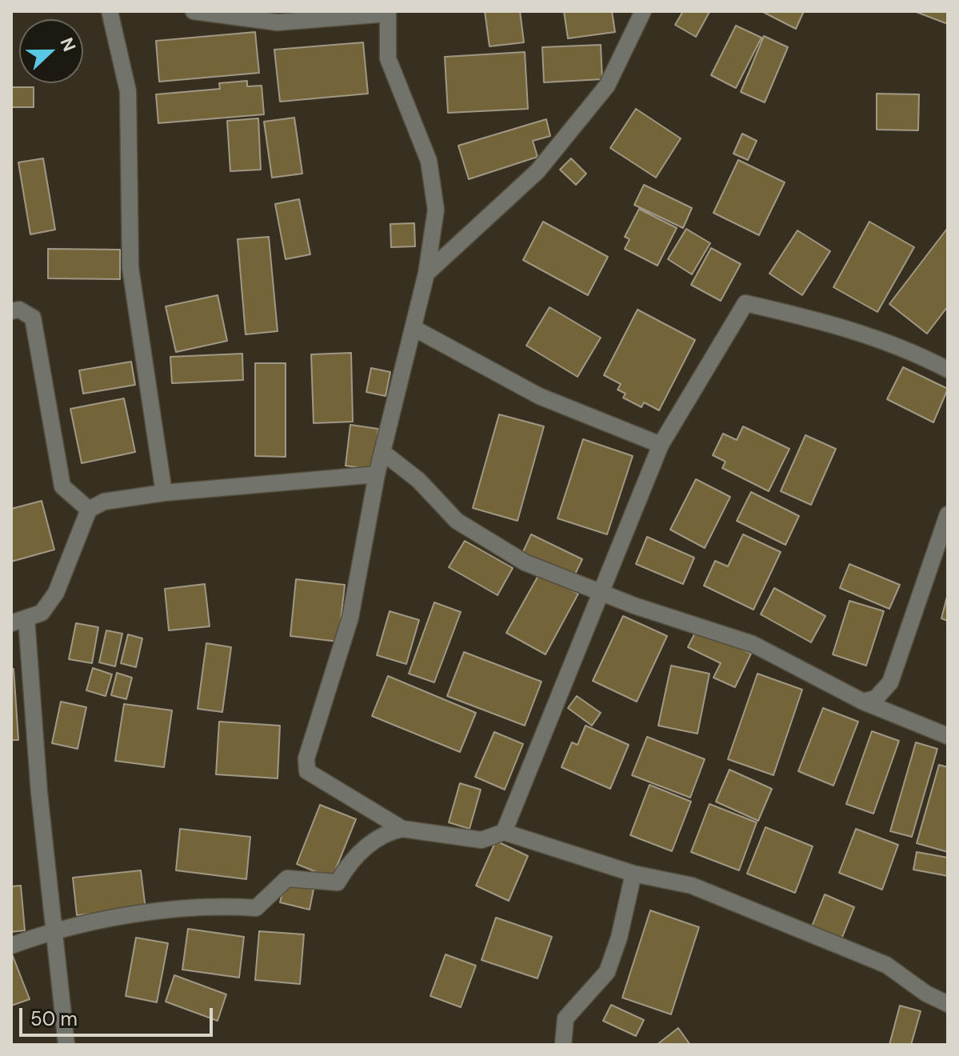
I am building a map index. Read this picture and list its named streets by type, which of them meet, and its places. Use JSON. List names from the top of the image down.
{
  "scale_bar": "50 m",
  "north": "right"
}
